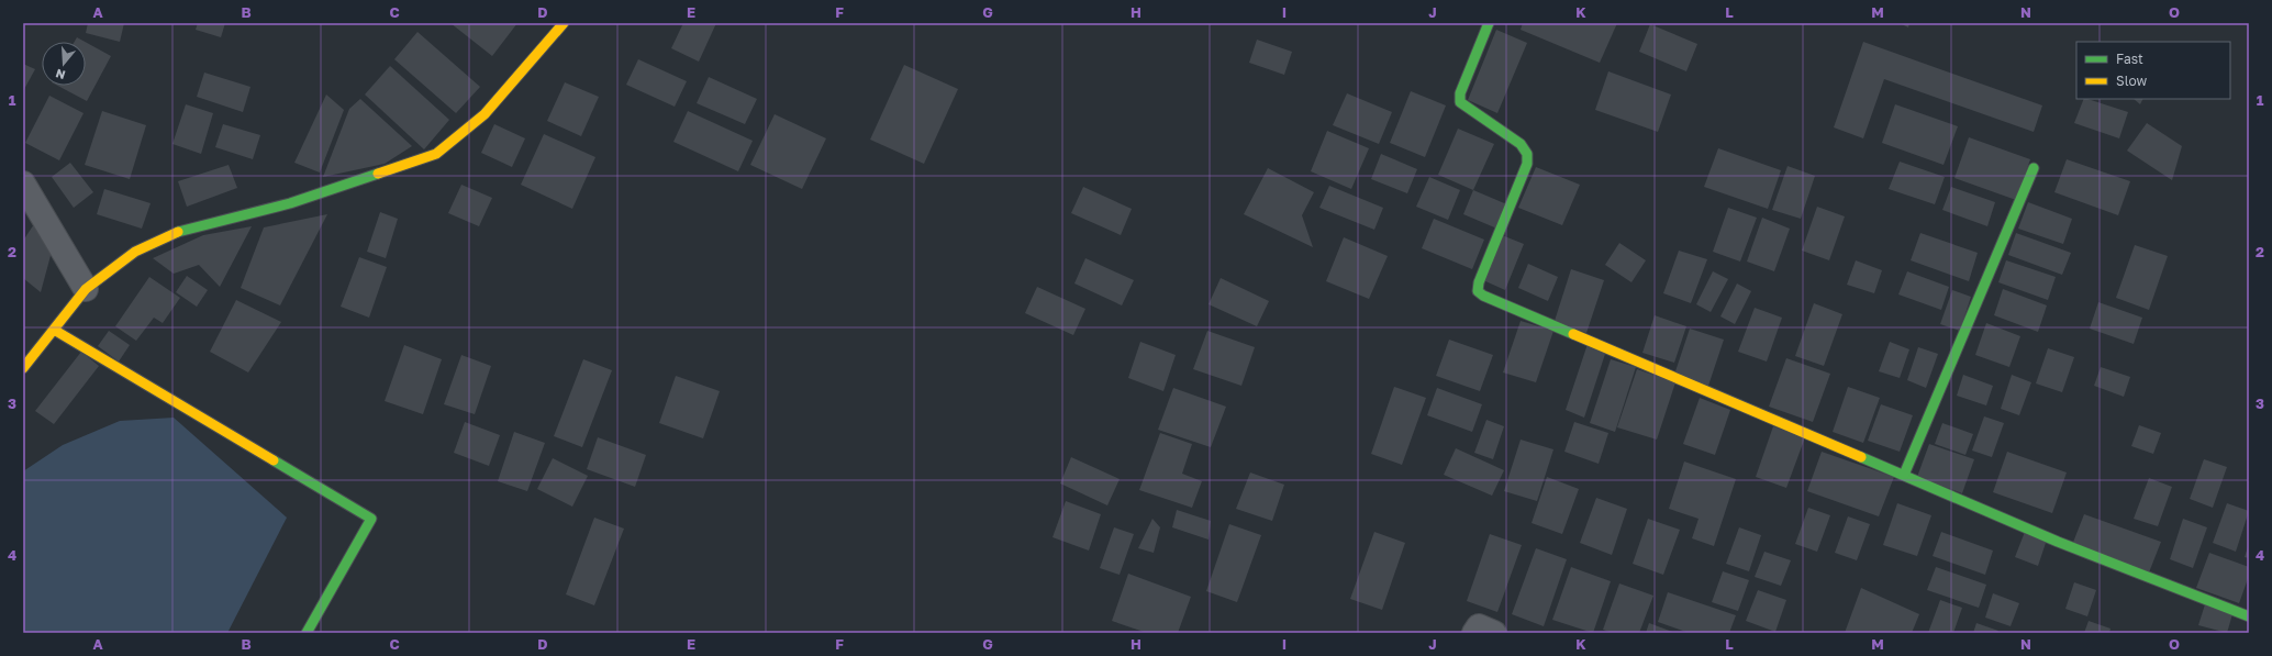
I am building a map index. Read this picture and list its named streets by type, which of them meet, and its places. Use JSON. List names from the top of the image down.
{
  "legend": ["Fast", "Slow"],
  "north": "bottom",
  "grid": {
    "columns": [
      "A",
      "B",
      "C",
      "D",
      "E",
      "F",
      "G",
      "H",
      "I",
      "J",
      "K",
      "L",
      "M",
      "N",
      "O"
    ],
    "rows": [
      "1",
      "2",
      "3",
      "4"
    ]
  }
}
